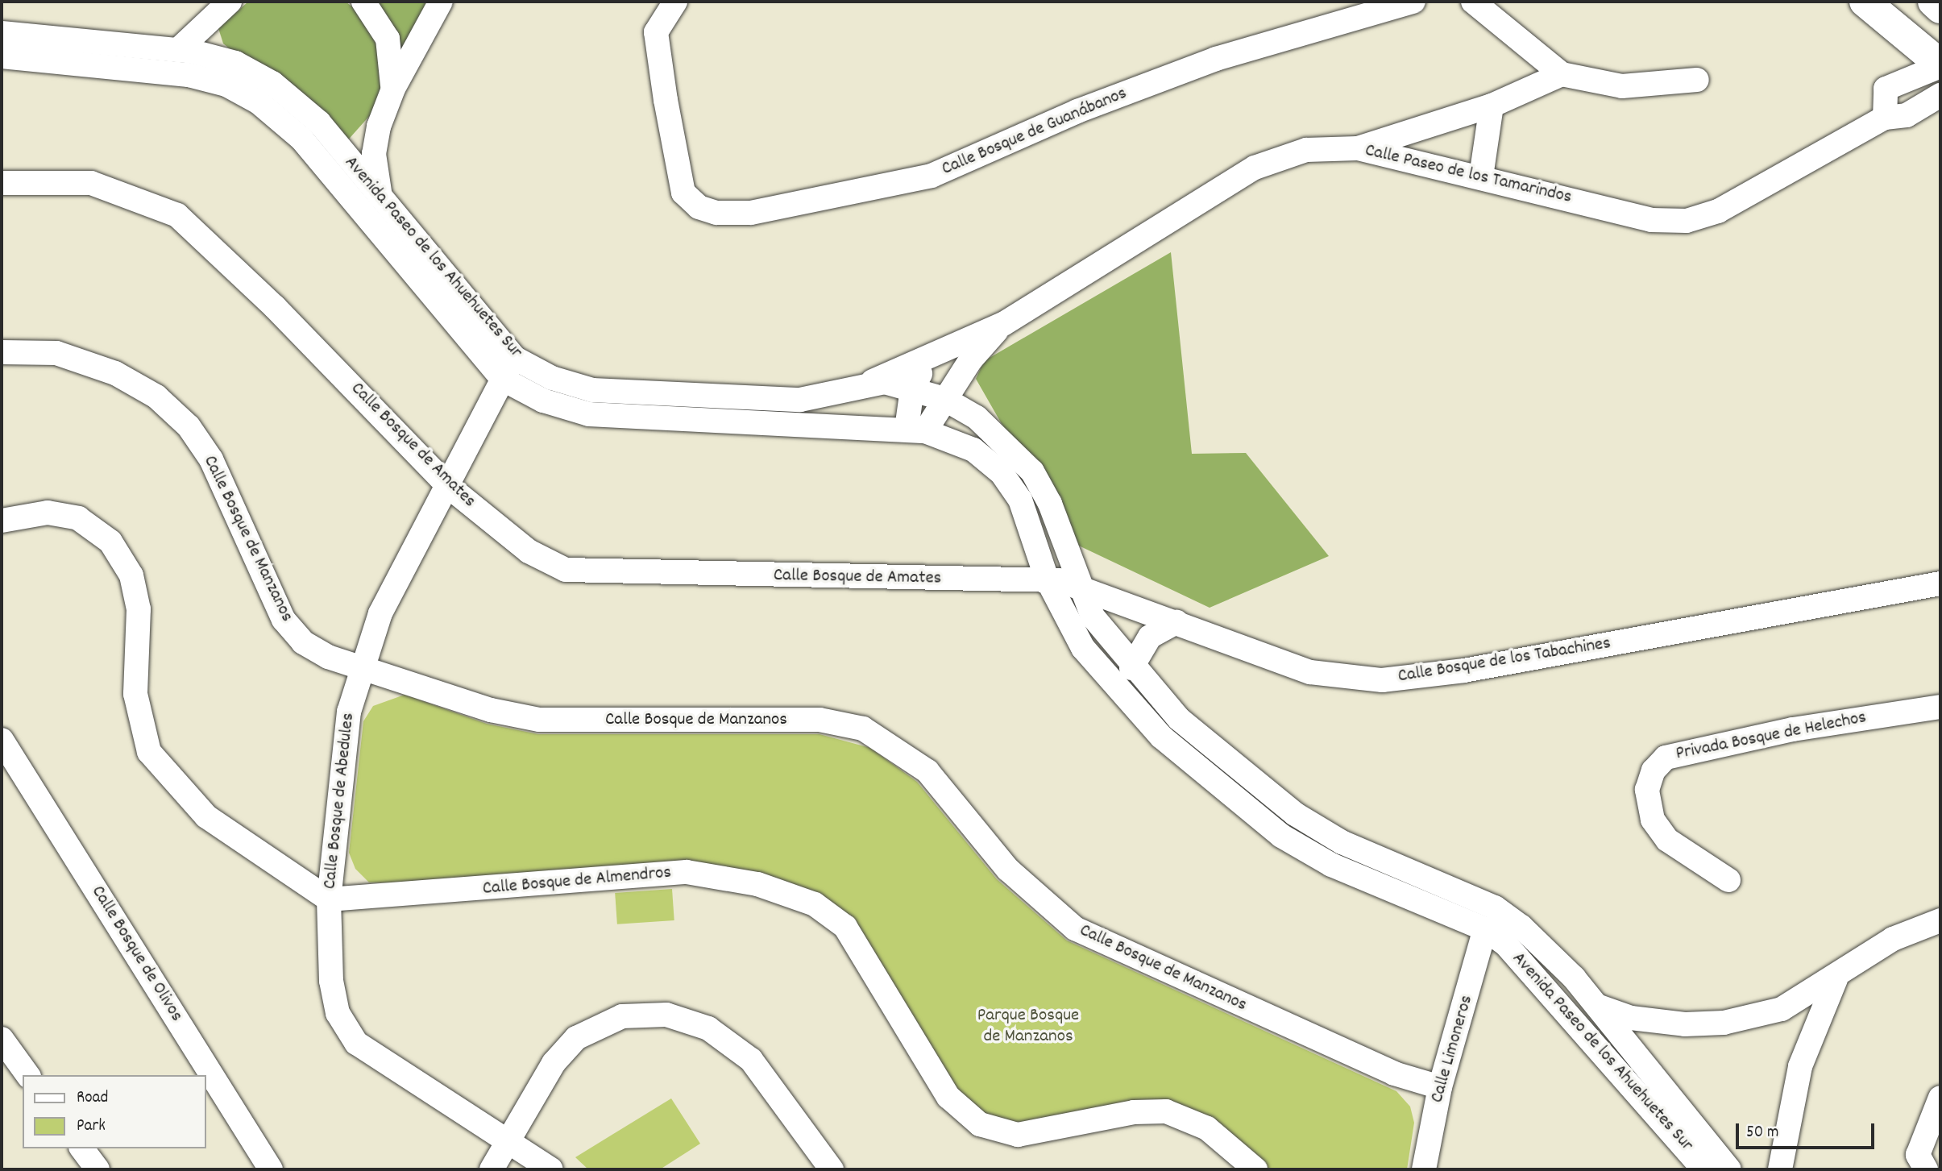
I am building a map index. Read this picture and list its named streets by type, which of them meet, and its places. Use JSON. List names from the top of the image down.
{
  "streets": {
    "street": [
      "Calle Bosque de Guanábanos",
      "Calle Paseo de los Tamarindos",
      "Avenida Paseo de los Ahuehuetes Sur",
      "Calle Bosque de Amates",
      "Calle Bosque de Manzanos",
      "Calle Bosque de los Tabachines",
      "Privada Bosque de Helechos",
      "Calle Bosque de Abedules",
      "Calle Bosque de Almendros",
      "Calle Bosque de Olivos",
      "Calle Limoneros"
    ]
  },
  "crossings": [
    ["Calle Paseo de los Tamarindos", "Avenida Paseo de los Ahuehuetes Sur"],
    ["Avenida Paseo de los Ahuehuetes Sur", "Calle Bosque de Amates"],
    ["Avenida Paseo de los Ahuehuetes Sur", "Calle Bosque de los Tabachines"],
    ["Avenida Paseo de los Ahuehuetes Sur", "Calle Bosque de Abedules"],
    ["Avenida Paseo de los Ahuehuetes Sur", "Calle Limoneros"],
    ["Calle Bosque de Amates", "Calle Bosque de los Tabachines"],
    ["Calle Bosque de Amates", "Calle Bosque de Abedules"],
    ["Calle Bosque de Manzanos", "Calle Bosque de Abedules"],
    ["Calle Bosque de Manzanos", "Calle Limoneros"],
    ["Calle Bosque de Abedules", "Calle Bosque de Almendros"]
  ],
  "parks": ["Parque Bosque de Manzanos"],
  "legend": ["Road", "Park"],
  "scale_bar": "50 m"
}
